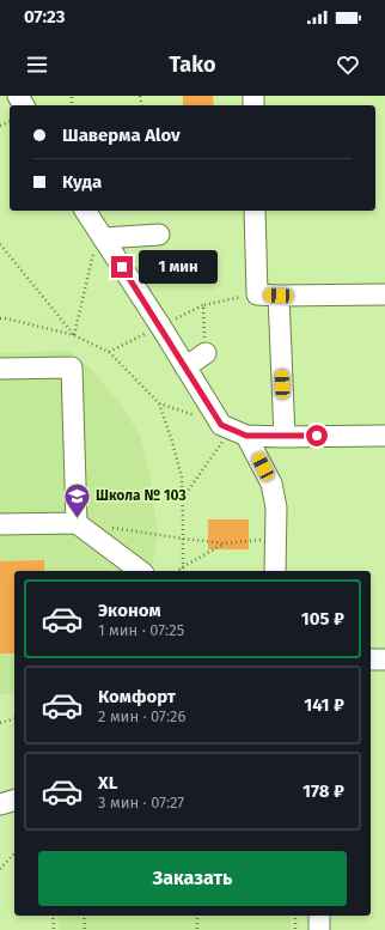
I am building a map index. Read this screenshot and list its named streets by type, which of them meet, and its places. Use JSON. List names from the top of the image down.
{
  "places": {
    "school or university": ["Школа № 103"]
  },
  "page": {
    "status": "07:23",
    "header": "Tako",
    "banner": ["Шаверма Alov", "Куда"],
    "bubble": "1 мин",
    "list": [
      {
        "name": "Эконом",
        "note": "1 мин · 07:25",
        "value": "105 ₽"
      },
      {
        "name": "Комфорт",
        "note": "2 мин · 07:26",
        "value": "141 ₽"
      },
      {
        "name": "XL",
        "note": "3 мин · 07:27",
        "value": "178 ₽"
      }
    ],
    "buttons": "Заказать"
  }
}
